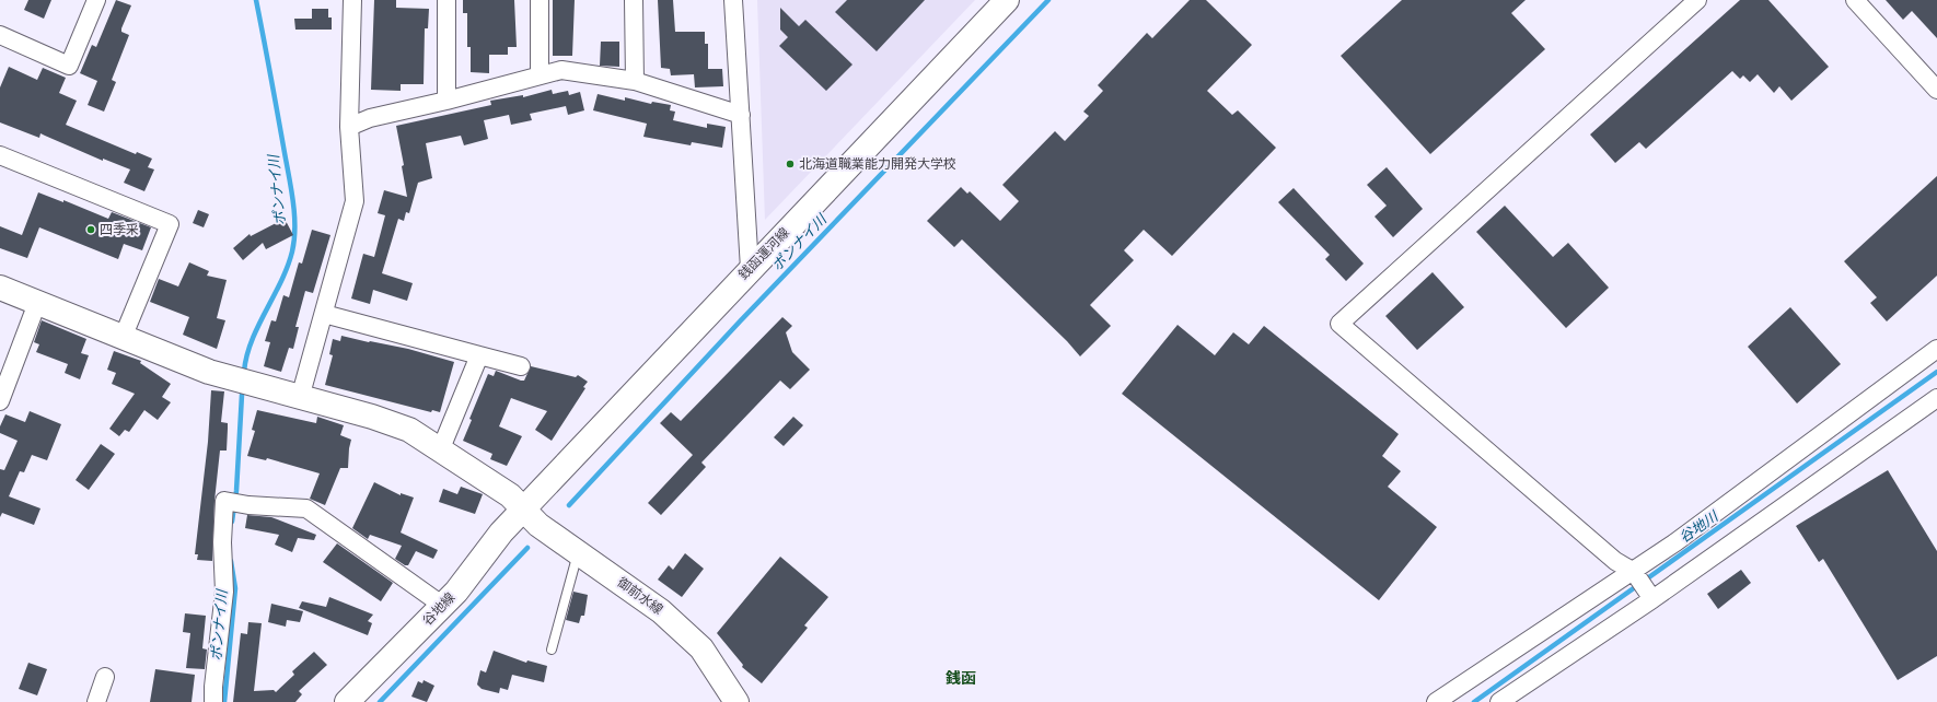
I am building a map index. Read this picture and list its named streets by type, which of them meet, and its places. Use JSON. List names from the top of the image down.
{
  "streets": {
    "street": ["銭函運河線", "御前水線", "谷地線"]
  },
  "crossings": [
    ["銭函運河線", "御前水線"],
    ["銭函運河線", "谷地線"],
    ["御前水線", "谷地線"]
  ],
  "districts": ["銭函"],
  "water": ["ポンナイ川", "谷地川"],
  "places": ["北海道職業能力開発大学校", "四季采"]
}
